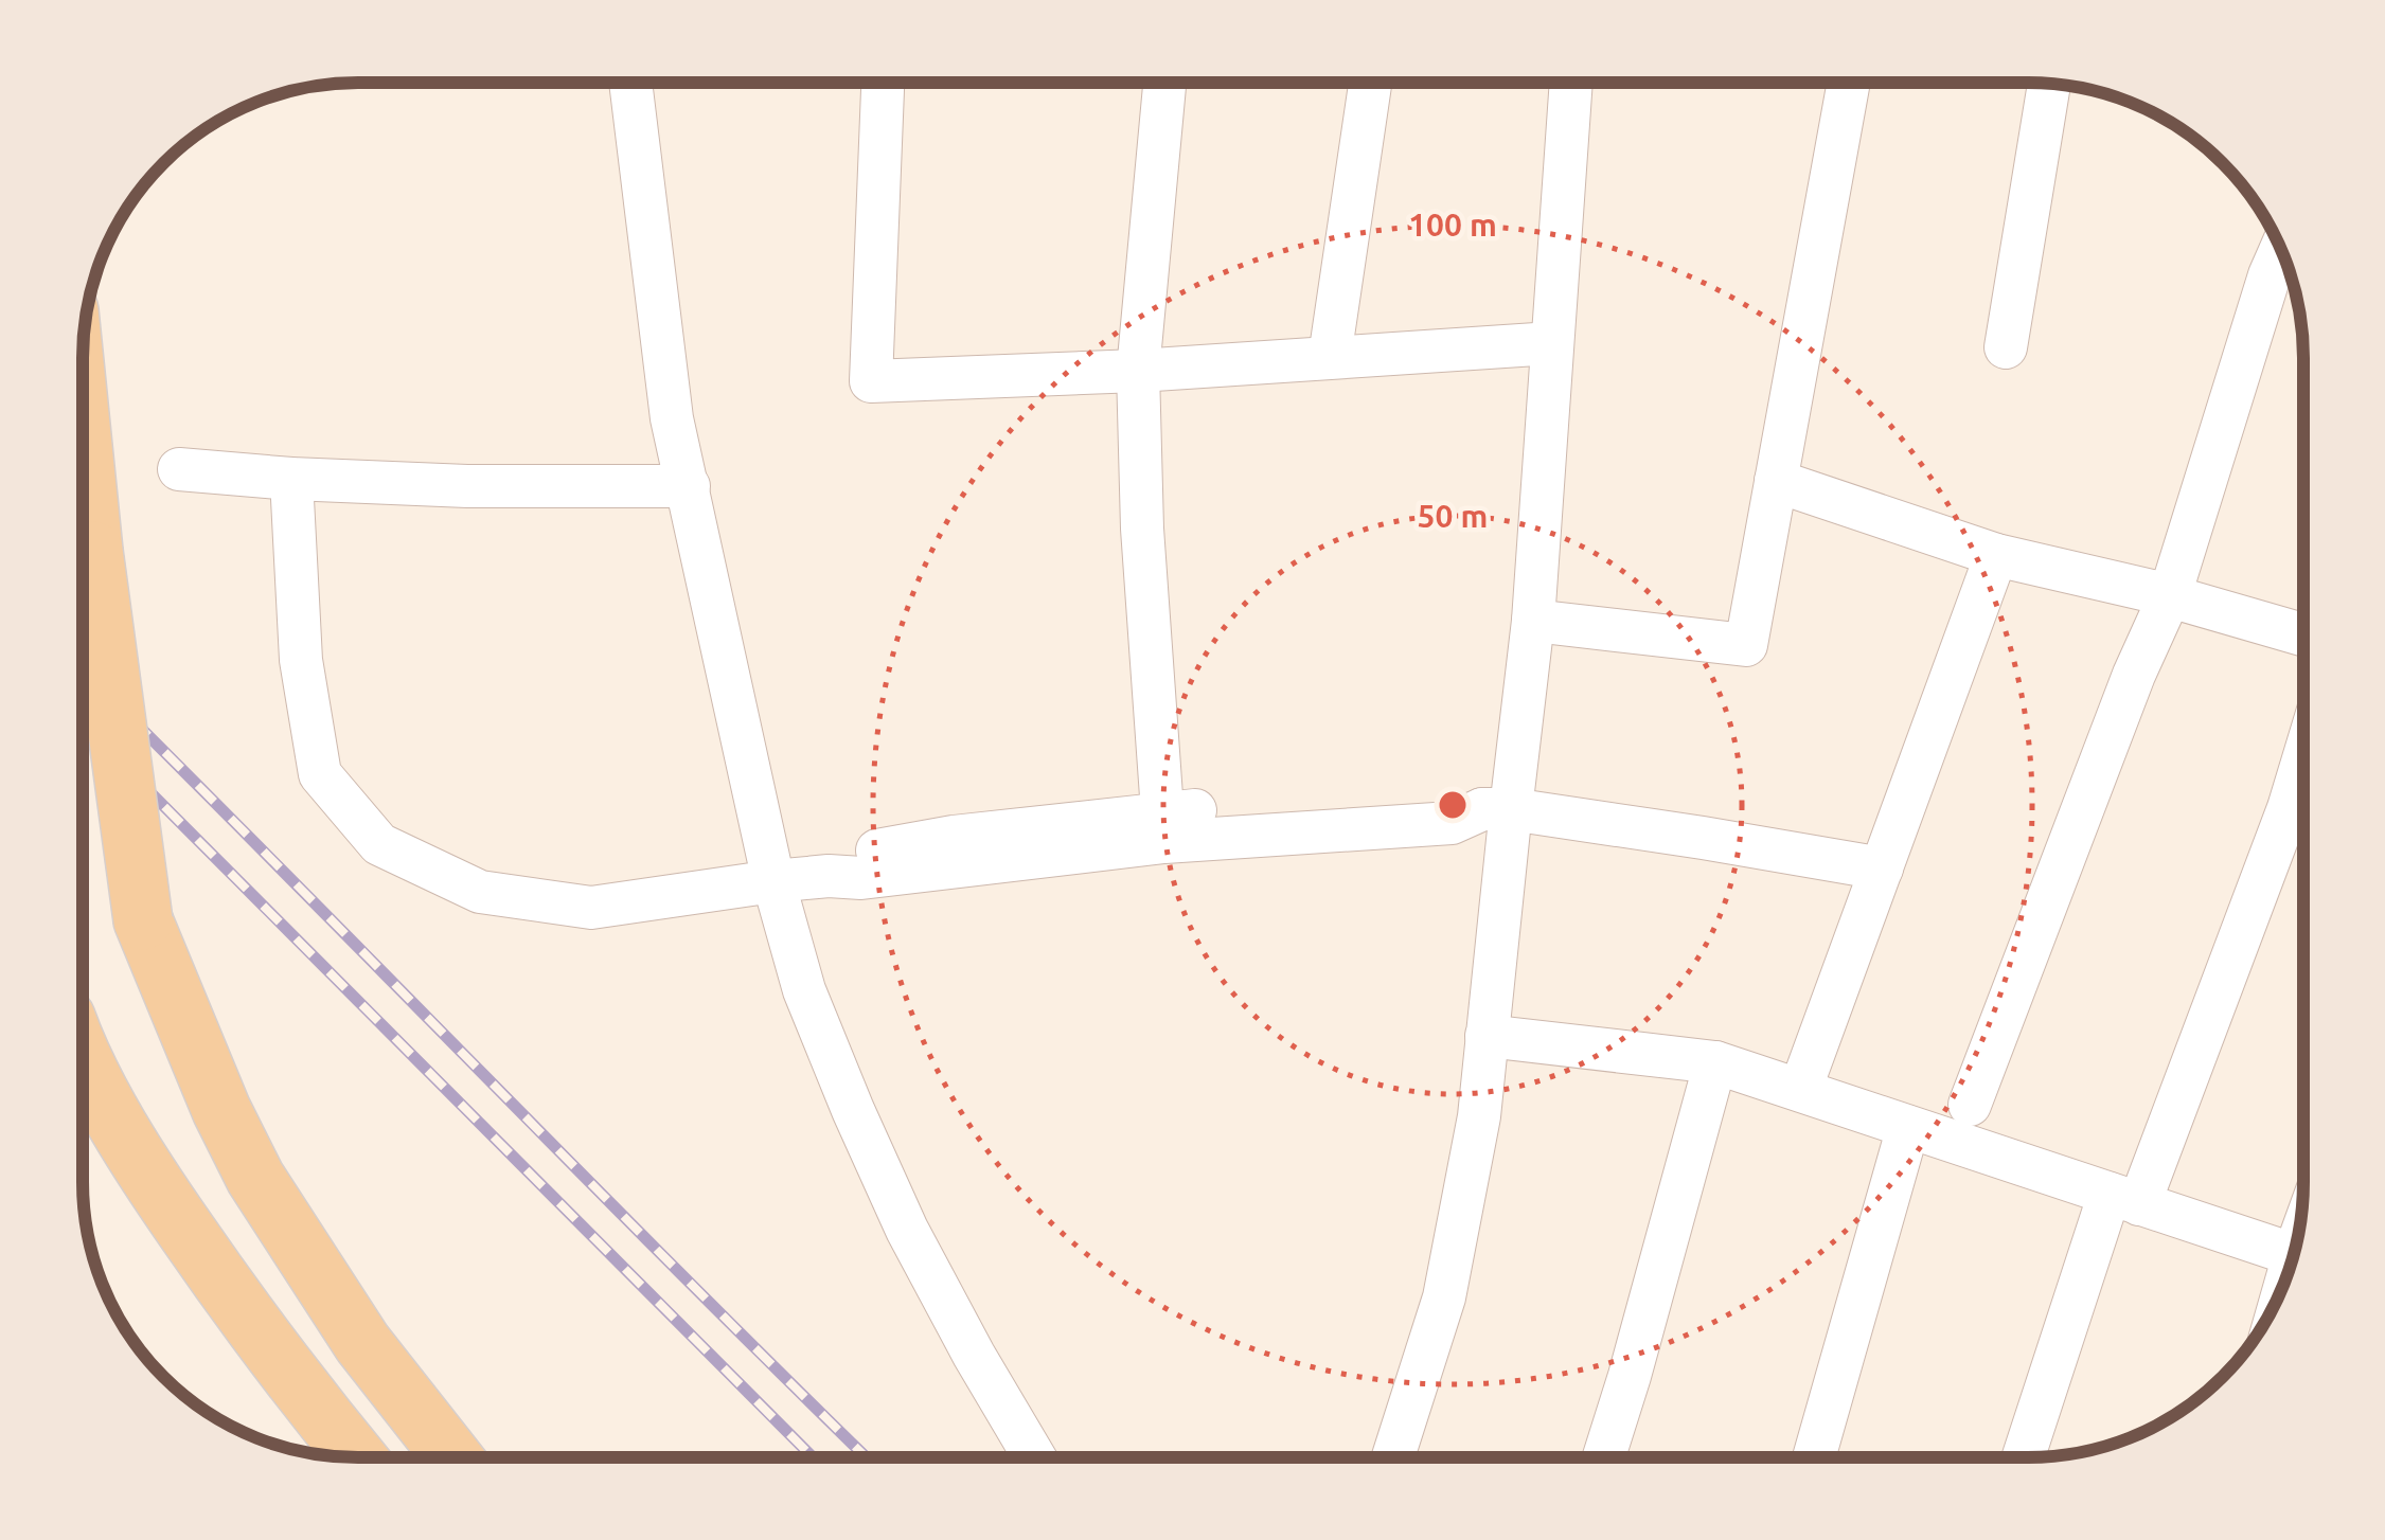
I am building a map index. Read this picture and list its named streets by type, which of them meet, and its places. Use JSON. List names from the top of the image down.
{
  "rings": ["100 m", "50 m"]
}
